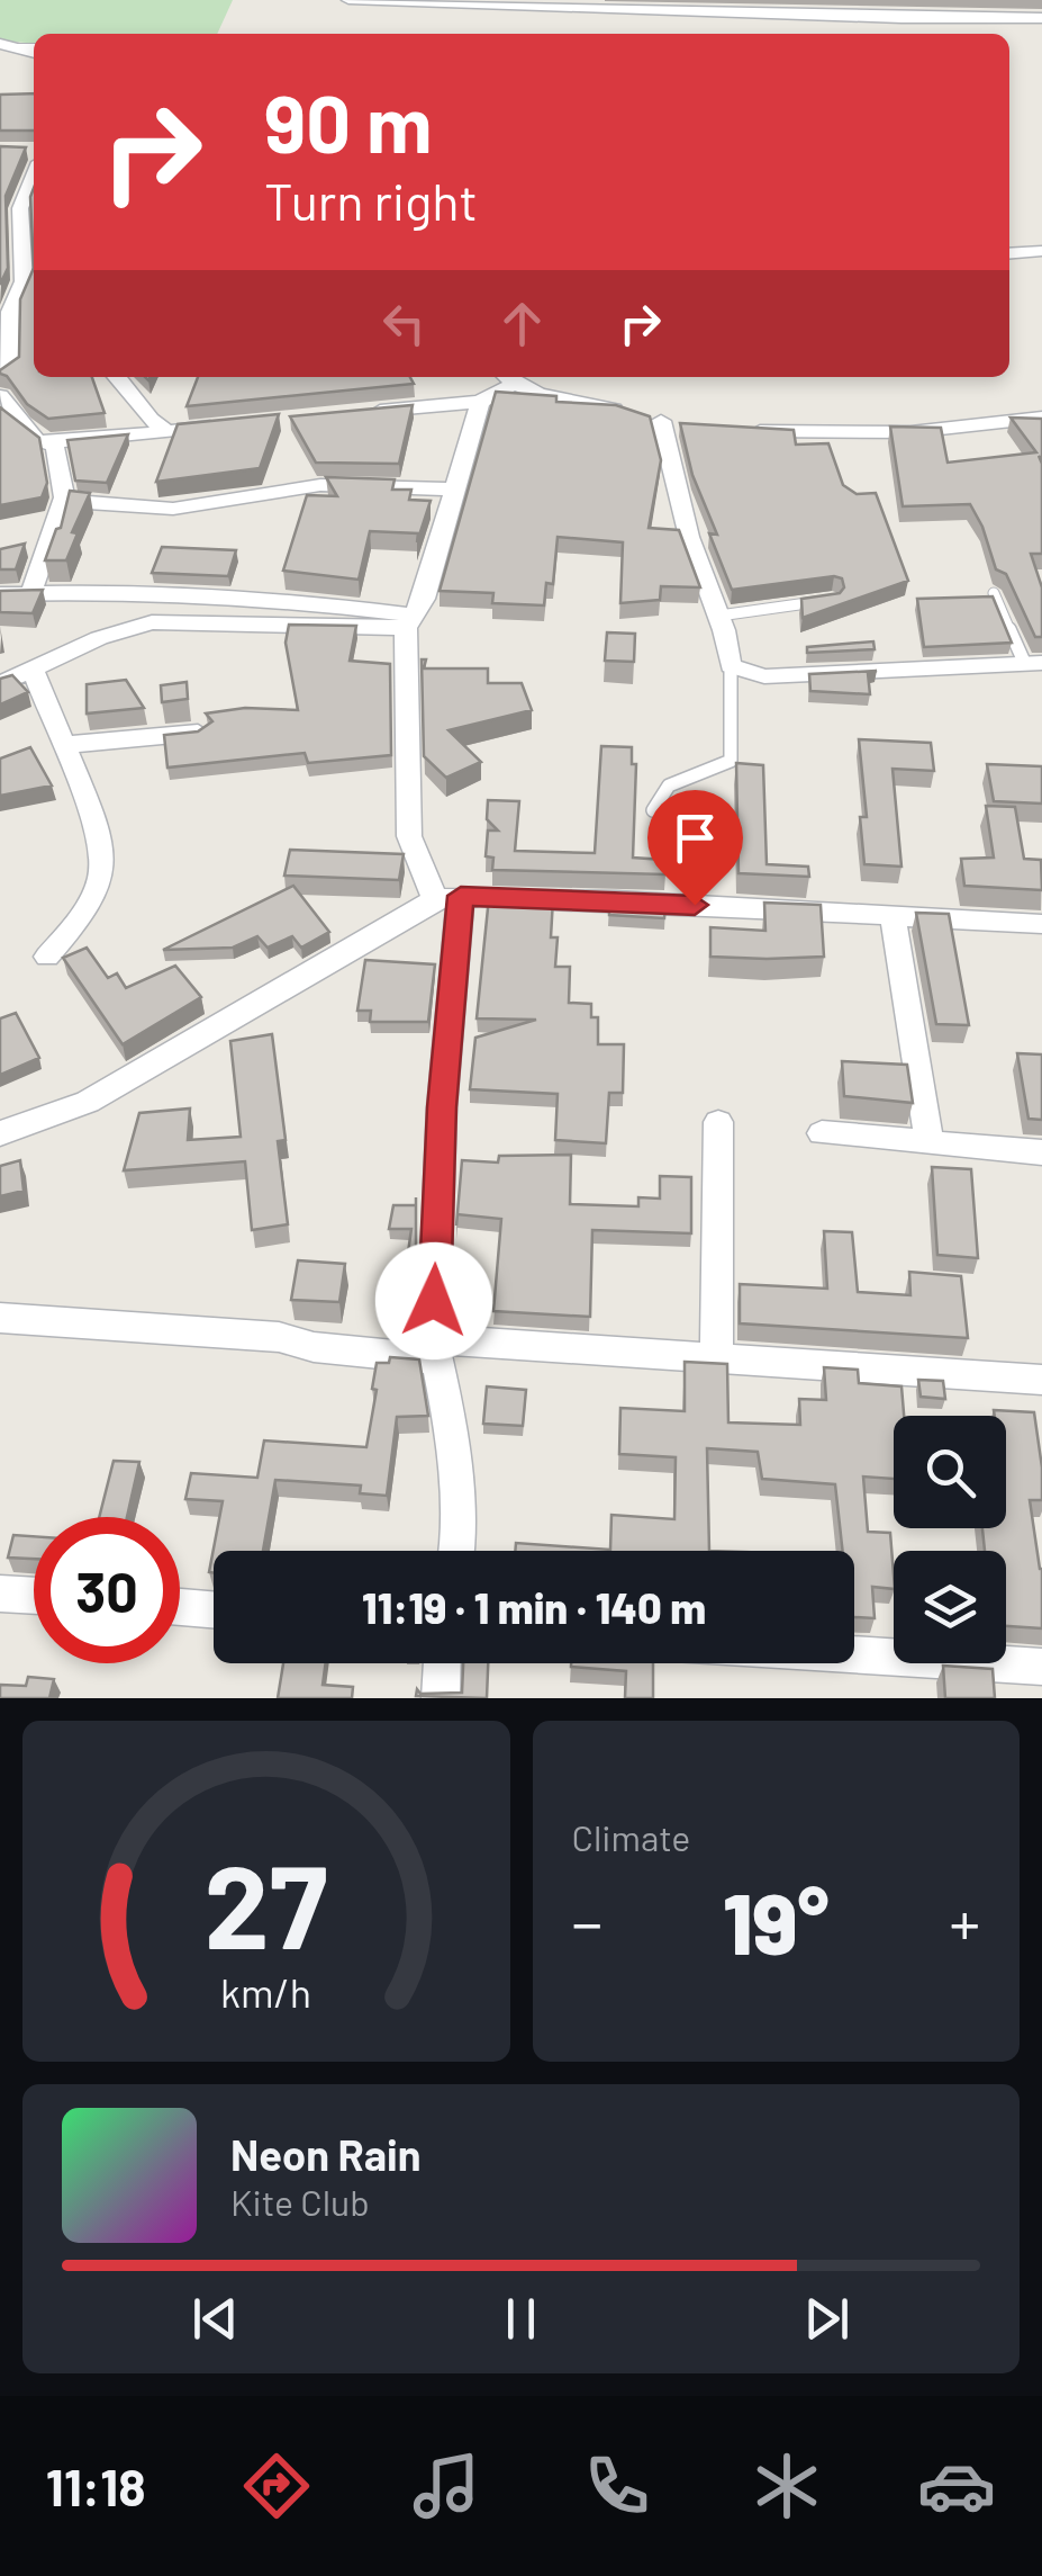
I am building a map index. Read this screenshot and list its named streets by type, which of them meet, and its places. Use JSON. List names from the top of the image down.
{
  "page": {
    "turn": ["90 m", "Turn right"],
    "limit": "30",
    "trip": "11:19 · 1 min · 140 m",
    "tile": "Climate",
    "heat": ["−", "19°", "+"],
    "song": ["Neon Rain", "Kite Club"],
    "tabs": "11:18",
    "gauge": ["27", "km/h"]
  }
}
